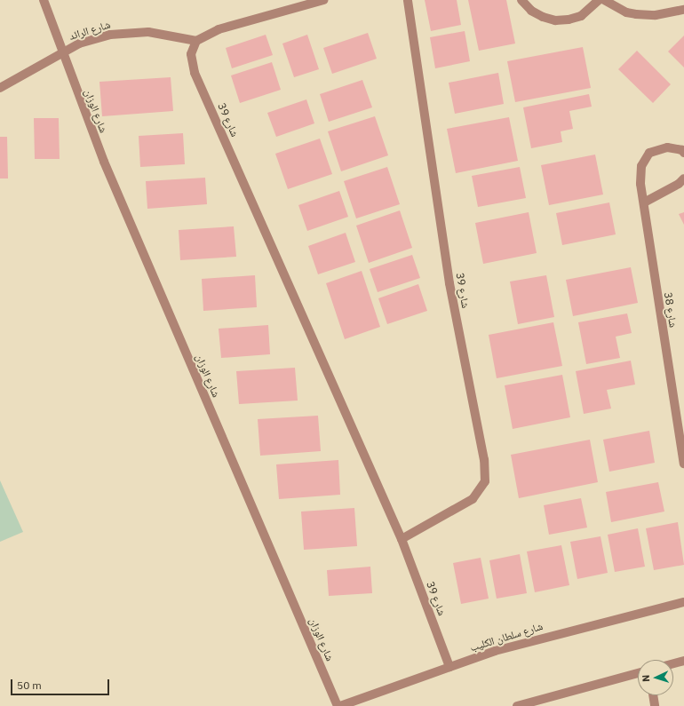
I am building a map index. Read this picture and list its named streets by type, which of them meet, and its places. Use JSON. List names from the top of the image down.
{
  "streets": {
    "street": [
      "شارع الرائد",
      "شارع الوزان",
      "شارع 39",
      "شارع 38",
      "شارع سلطان الكليب"
    ]
  },
  "crossings": [
    ["شارع الرائد", "شارع الوزان"],
    ["شارع الرائد", "شارع 39"],
    ["شارع الوزان", "شارع سلطان الكليب"],
    ["شارع 39", "شارع سلطان الكليب"]
  ],
  "scale_bar": "50 m",
  "north": "left"
}
